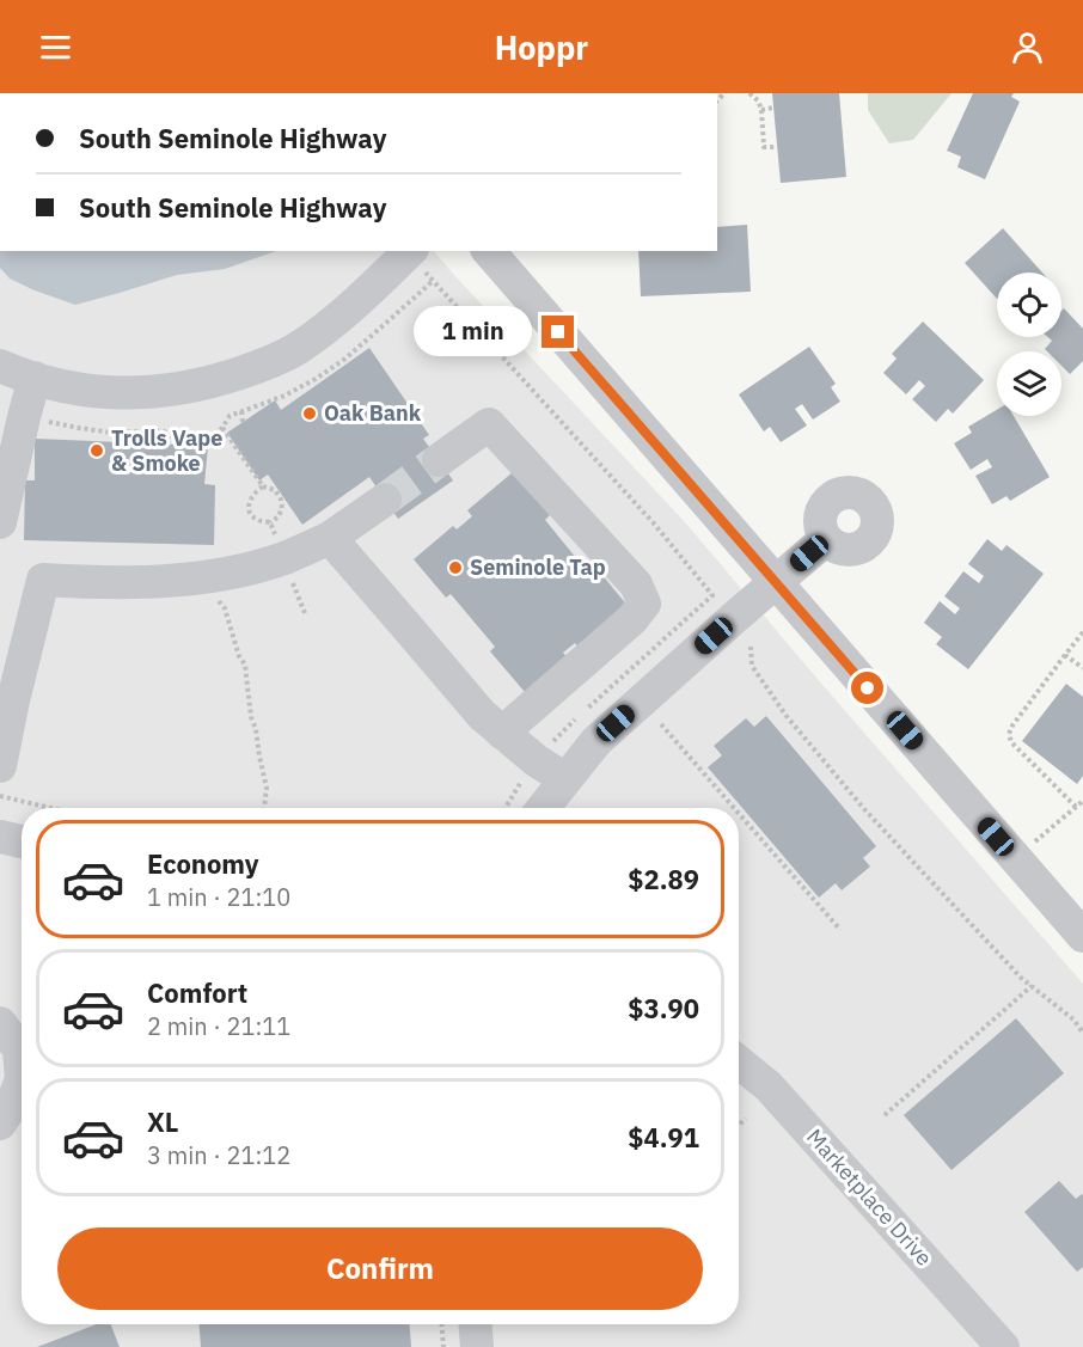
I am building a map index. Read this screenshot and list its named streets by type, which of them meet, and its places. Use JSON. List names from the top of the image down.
{
  "streets": {
    "street": ["Marketplace Drive"]
  },
  "places": ["Oak Bank", "Trolls Vape & Smoke", "Seminole Tap"],
  "page": {
    "header": "Hoppr",
    "banner": ["South Seminole Highway", "South Seminole Highway"],
    "bubble": "1 min",
    "list": [
      {
        "name": "Economy",
        "note": "1 min · 21:10",
        "value": "$2.89"
      },
      {
        "name": "Comfort",
        "note": "2 min · 21:11",
        "value": "$3.90"
      },
      {
        "name": "XL",
        "note": "3 min · 21:12",
        "value": "$4.91"
      }
    ],
    "buttons": "Confirm"
  }
}
